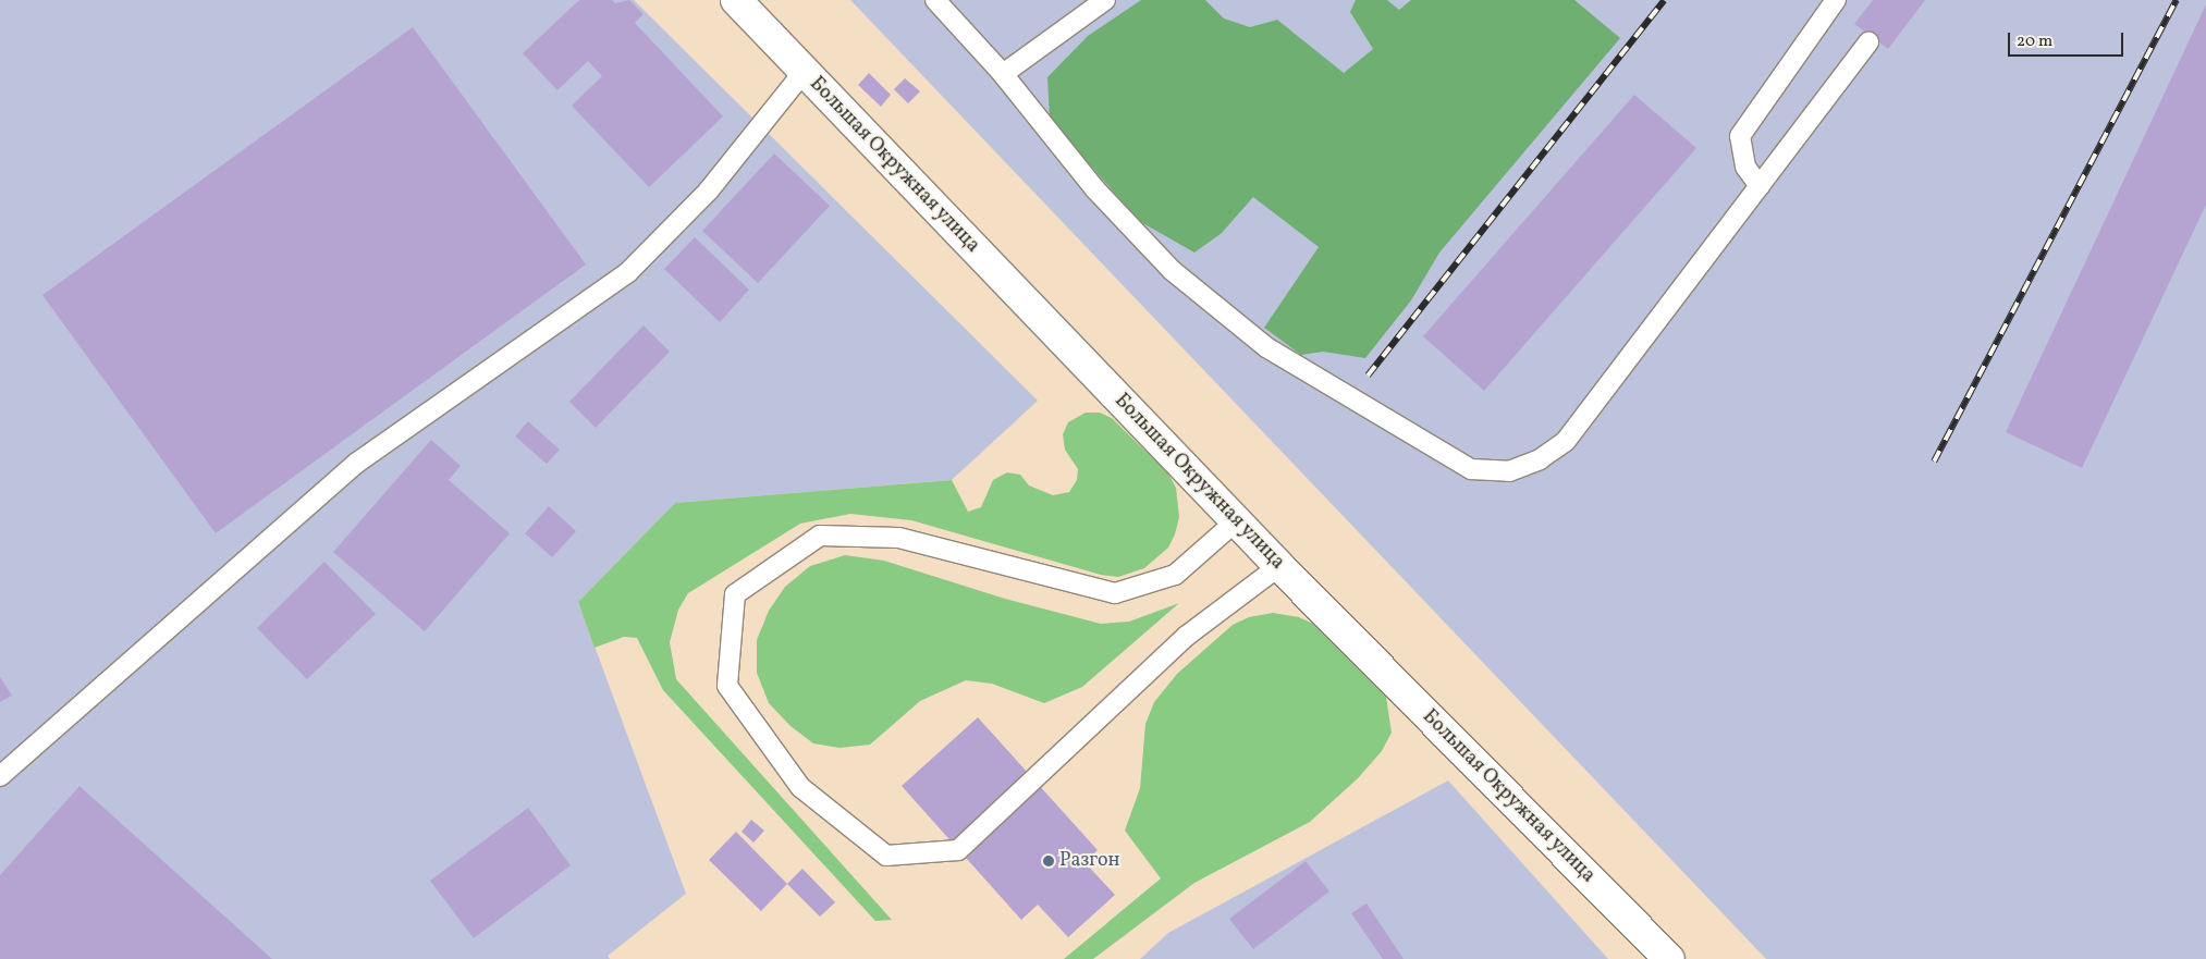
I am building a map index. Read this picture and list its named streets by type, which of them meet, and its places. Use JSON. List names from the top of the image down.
{
  "streets": {
    "street": ["Большая Окружная улица"]
  },
  "places": ["Разгон"],
  "scale_bar": "20 m"
}
